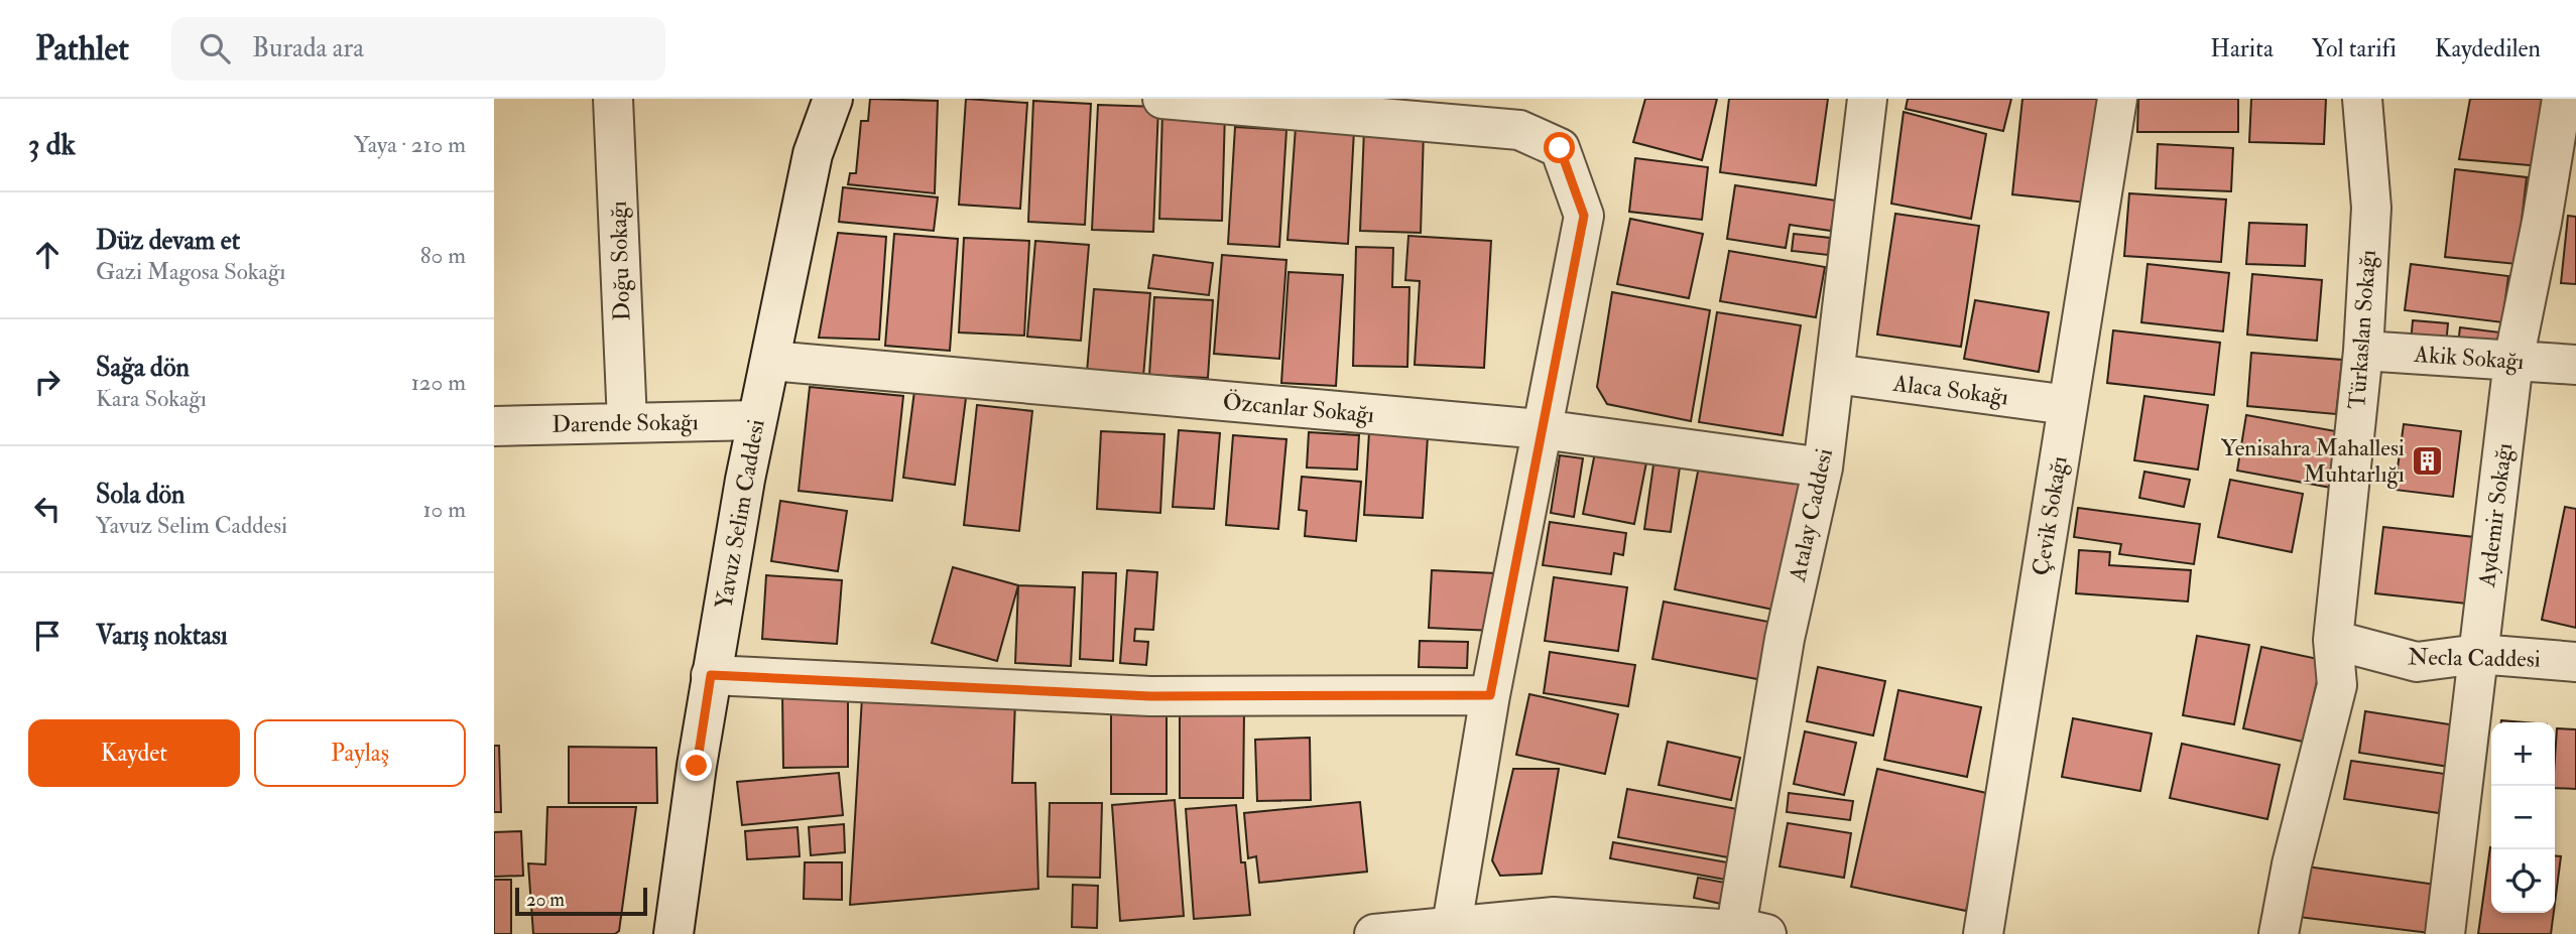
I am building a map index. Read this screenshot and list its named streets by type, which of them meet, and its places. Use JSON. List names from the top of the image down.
{
  "streets": {
    "street": [
      "Doğu Sokağı",
      "Türkaslan Sokağı",
      "Akik Sokağı",
      "Alaca Sokağı",
      "Özcanlar Sokağı",
      "Darende Sokağı",
      "Yavuz Selim Caddesi",
      "Atalay Caddesi",
      "Aydemir Sokağı",
      "Çevik Sokağı",
      "Necla Caddesi"
    ]
  },
  "crossings": [
    ["Doğu Sokağı", "Darende Sokağı"],
    ["Türkaslan Sokağı", "Akik Sokağı"],
    ["Türkaslan Sokağı", "Necla Caddesi"],
    ["Akik Sokağı", "Aydemir Sokağı"],
    ["Alaca Sokağı", "Atalay Caddesi"],
    ["Alaca Sokağı", "Çevik Sokağı"],
    ["Özcanlar Sokağı", "Yavuz Selim Caddesi"],
    ["Özcanlar Sokağı", "Atalay Caddesi"],
    ["Darende Sokağı", "Yavuz Selim Caddesi"],
    ["Aydemir Sokağı", "Necla Caddesi"]
  ],
  "places": {
    "building": ["Yenisahra Mahallesi Muhtarlığı"]
  },
  "scale_bar": "20 m",
  "page": {
    "header": "Pathlet",
    "search": "Burada ara",
    "nav": ["Harita", "Yol tarifi", "Kaydedilen"],
    "heading": ["3 dk", "Yaya · 210 m"],
    "list": [
      ["Düz devam et", "Gazi Magosa Sokağı", "80 m"],
      ["Sağa dön", "Kara Sokağı", "120 m"],
      ["Sola dön", "Yavuz Selim Caddesi", "10 m"],
      "Varış noktası"
    ],
    "buttons": ["Kaydet", "Paylaş"],
    "map_buttons": ["+", "−"],
    "scale": "20 m"
  }
}
